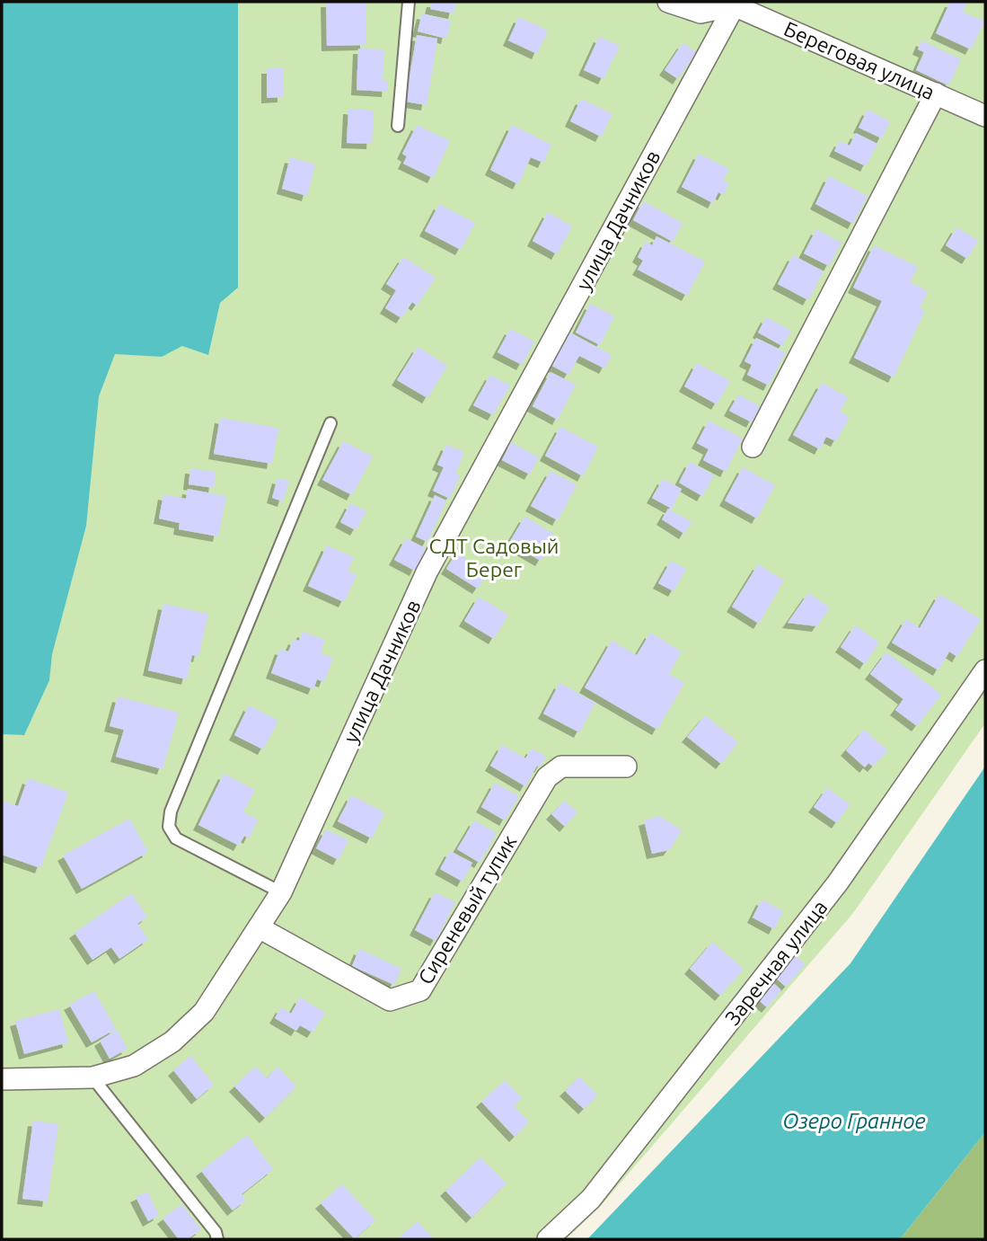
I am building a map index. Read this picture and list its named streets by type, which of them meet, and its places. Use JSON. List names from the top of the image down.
{
  "streets": {
    "street": [
      "Береговая улица",
      "улица Дачников",
      "Сиреневый тупик",
      "Заречная улица"
    ]
  },
  "crossings": [
    ["Береговая улица", "улица Дачников"],
    ["улица Дачников", "Сиреневый тупик"]
  ],
  "water": ["Озеро Гранное"],
  "parks": ["СДТ Садовый Берег"]
}
